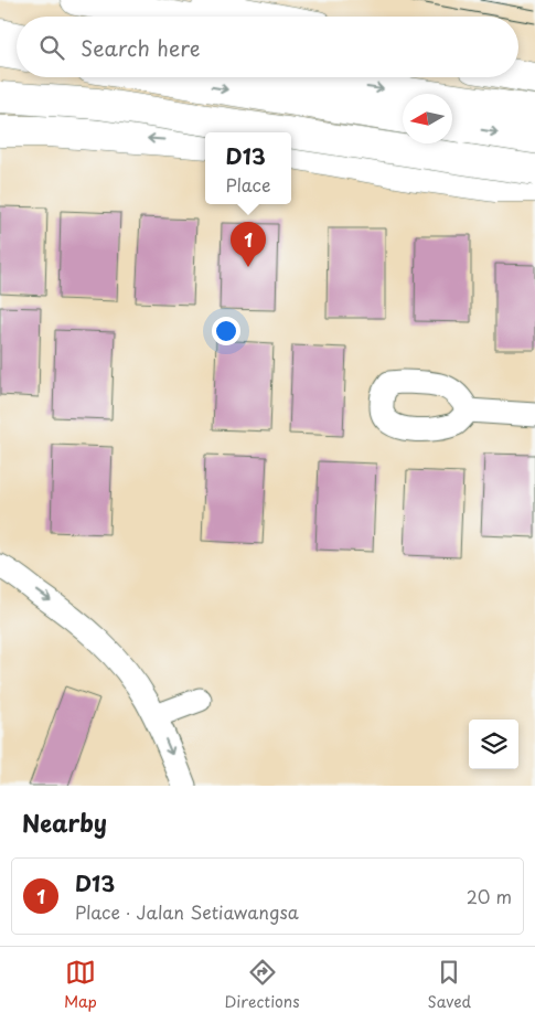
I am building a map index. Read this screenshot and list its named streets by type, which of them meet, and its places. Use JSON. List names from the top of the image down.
{
  "north": "left",
  "page": {
    "search": "Search here",
    "popup": ["D13", "Place"],
    "pins": "1",
    "heading": "Nearby",
    "list": [
      {
        "mark": "1",
        "name": "D13",
        "note": "Place · Jalan Setiawangsa",
        "value": "20 m"
      }
    ],
    "nav": ["Map", "Directions", "Saved"]
  }
}
